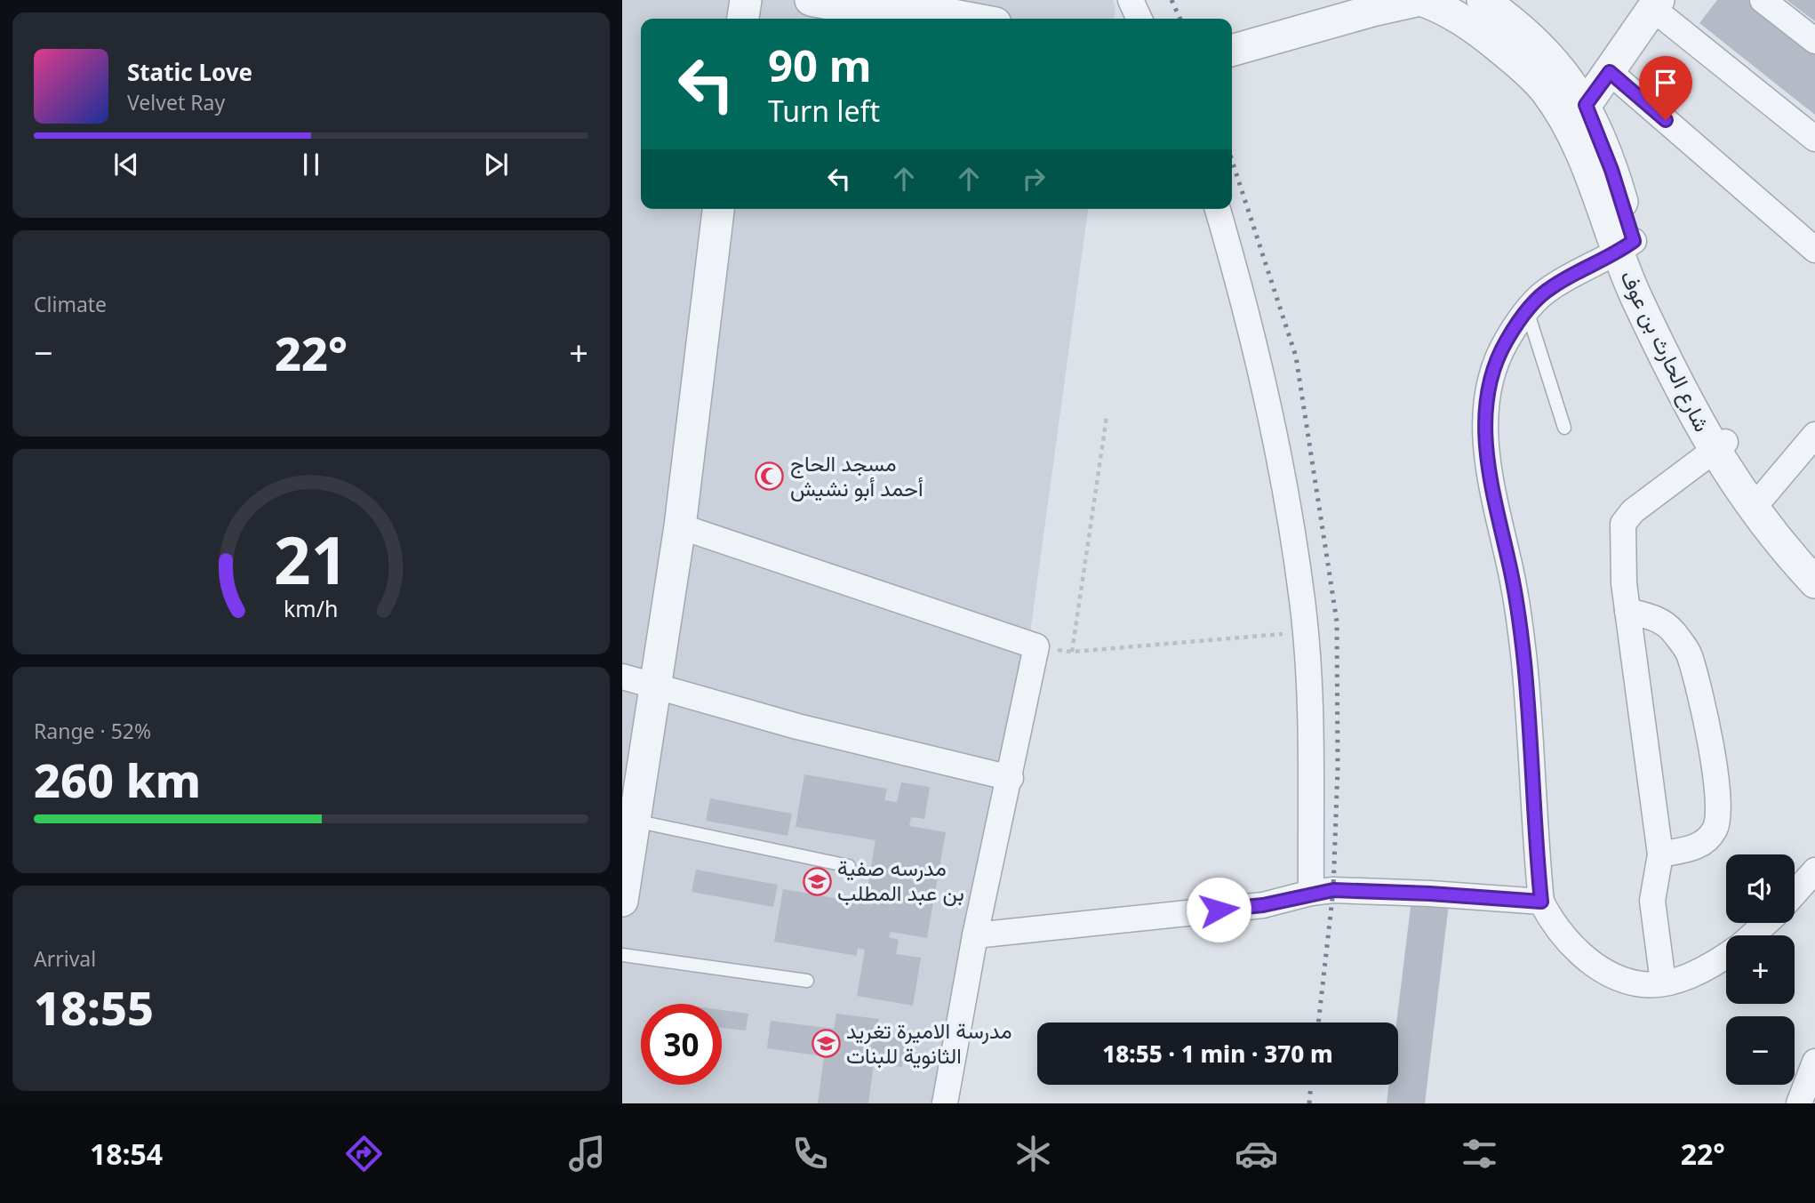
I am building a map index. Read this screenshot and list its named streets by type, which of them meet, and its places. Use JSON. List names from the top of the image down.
{
  "streets": {
    "street": ["شارع الحارث بن عوف"]
  },
  "places": {
    "mosque": ["مسجد الحاج أحمد أبو نشيش"],
    "school or university": ["مدرسه صفية بن عبد المطلب", "مدرسة الاميرة تغريد الثانوية للبنات"]
  },
  "page": {
    "turn": ["90 m", "Turn left"],
    "song": ["Static Love", "Velvet Ray"],
    "tile": [
      "Climate",
      ["Range · 52%", "260 km"],
      ["Arrival", "18:55"]
    ],
    "heat": ["−", "22°", "+"],
    "map_buttons": ["+", "−"],
    "limit": "30",
    "trip": "18:55 · 1 min · 370 m",
    "tabs": ["18:54", "22°"],
    "gauge": ["21", "km/h"]
  }
}
